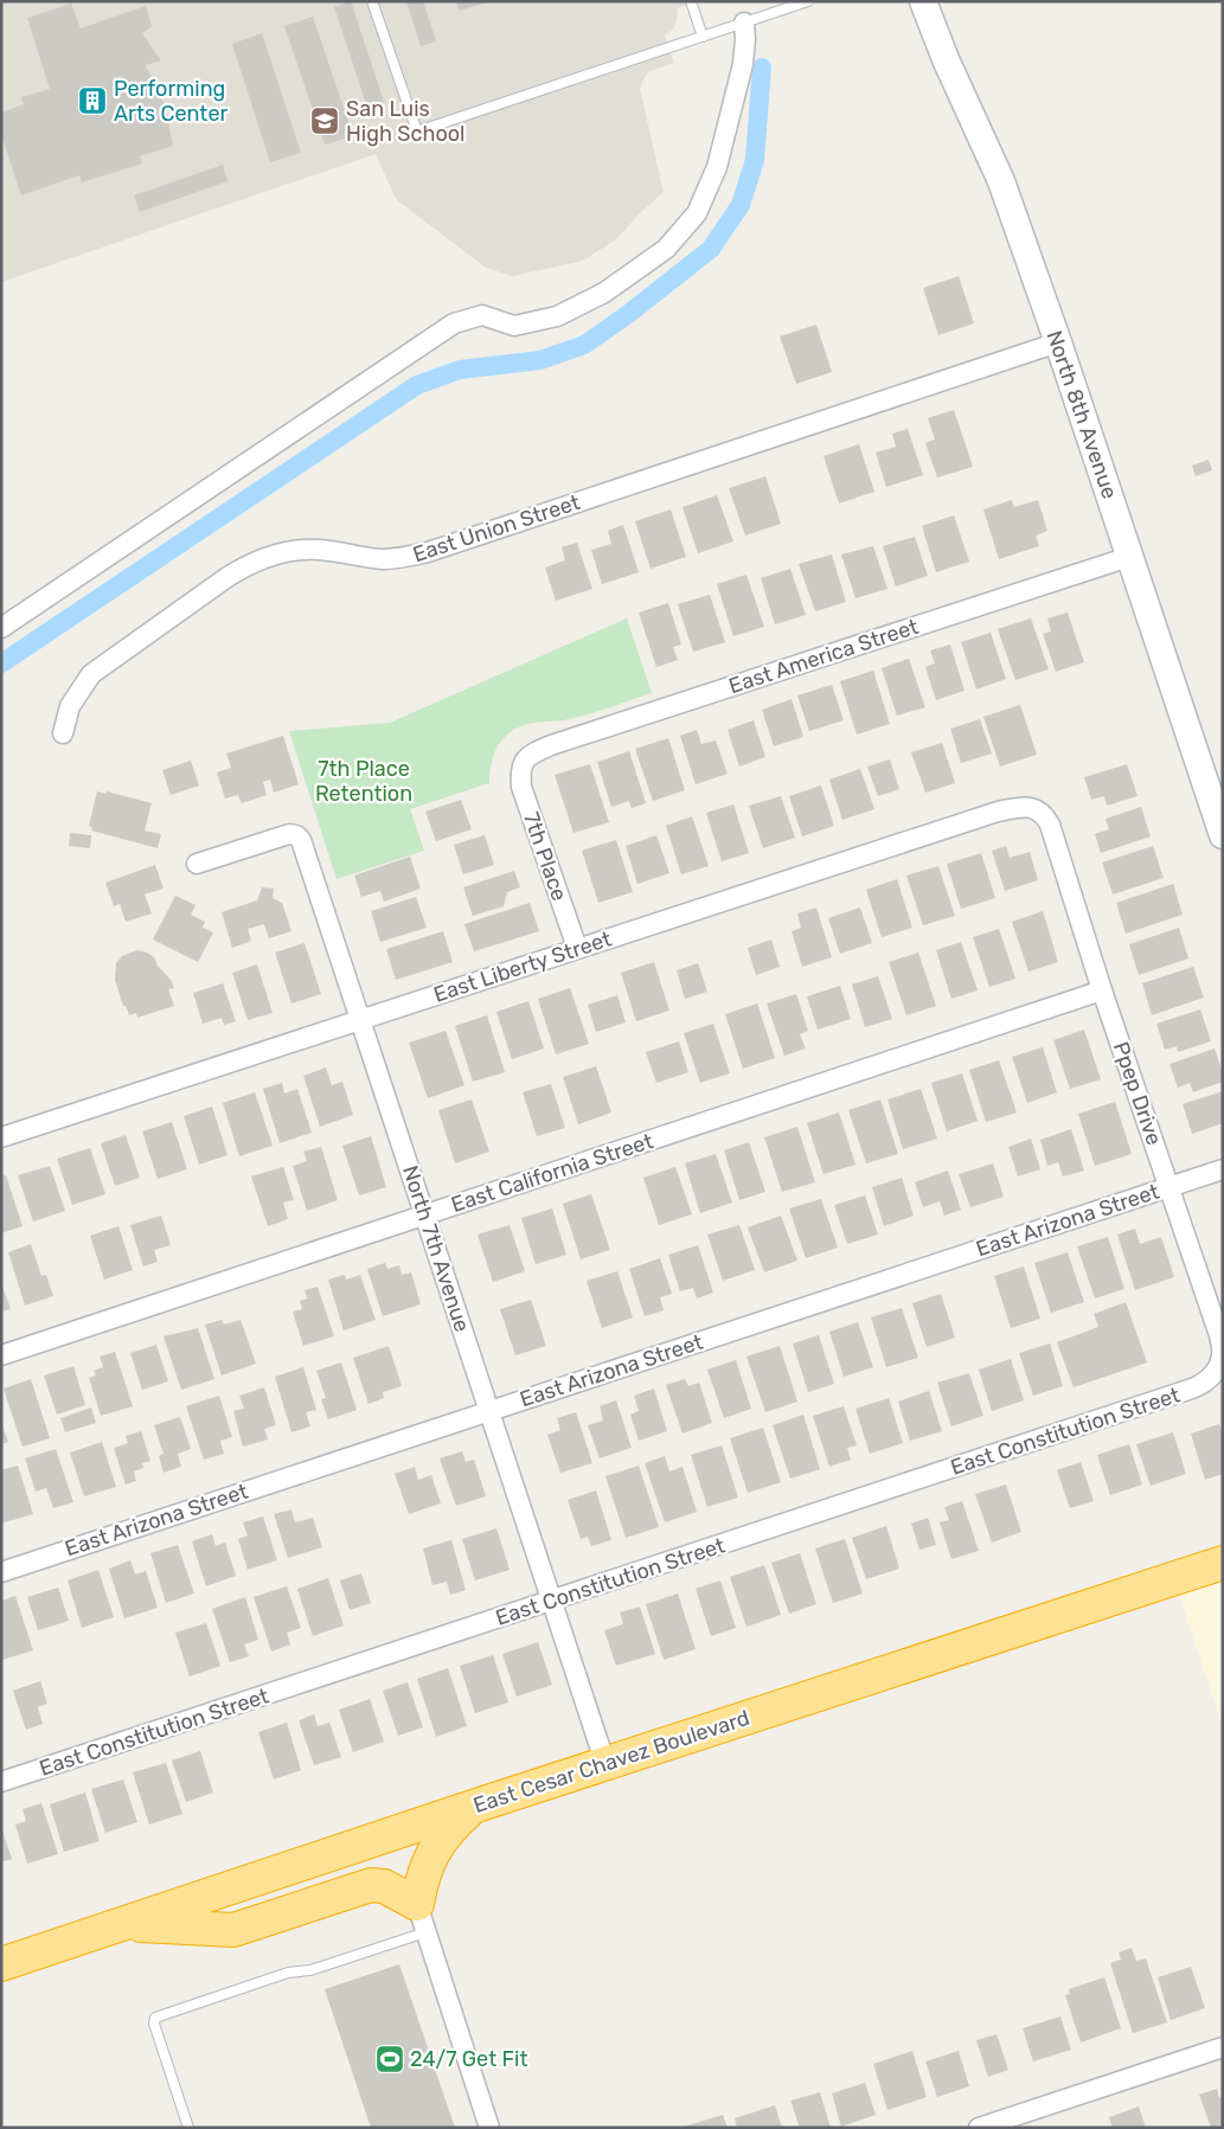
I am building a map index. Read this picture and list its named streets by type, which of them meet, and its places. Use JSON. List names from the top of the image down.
{
  "streets": {
    "highway": ["East Cesar Chavez Boulevard"],
    "main road": ["North 8th Avenue"],
    "street": [
      "East Union Street",
      "East America Street",
      "7th Place",
      "East Liberty Street",
      "Ppep Drive",
      "East California Street",
      "East Arizona Street",
      "North 7th Avenue",
      "East Constitution Street"
    ]
  },
  "crossings": [
    ["North 8th Avenue", "East Union Street"],
    ["North 8th Avenue", "East America Street"],
    ["East America Street", "7th Place"],
    ["7th Place", "East Liberty Street"],
    ["East Liberty Street", "Ppep Drive"],
    ["East Liberty Street", "North 7th Avenue"],
    ["Ppep Drive", "East California Street"],
    ["Ppep Drive", "East Arizona Street"],
    ["Ppep Drive", "East Constitution Street"],
    ["East California Street", "North 7th Avenue"],
    ["East Arizona Street", "North 7th Avenue"],
    ["North 7th Avenue", "East Constitution Street"],
    ["North 7th Avenue", "East Cesar Chavez Boulevard"]
  ],
  "parks": ["7th Place Retention"],
  "places": {
    "building": ["Performing Arts Center"],
    "school or university": ["San Luis High School"],
    "sports": ["24/7 Get Fit"]
  }
}
